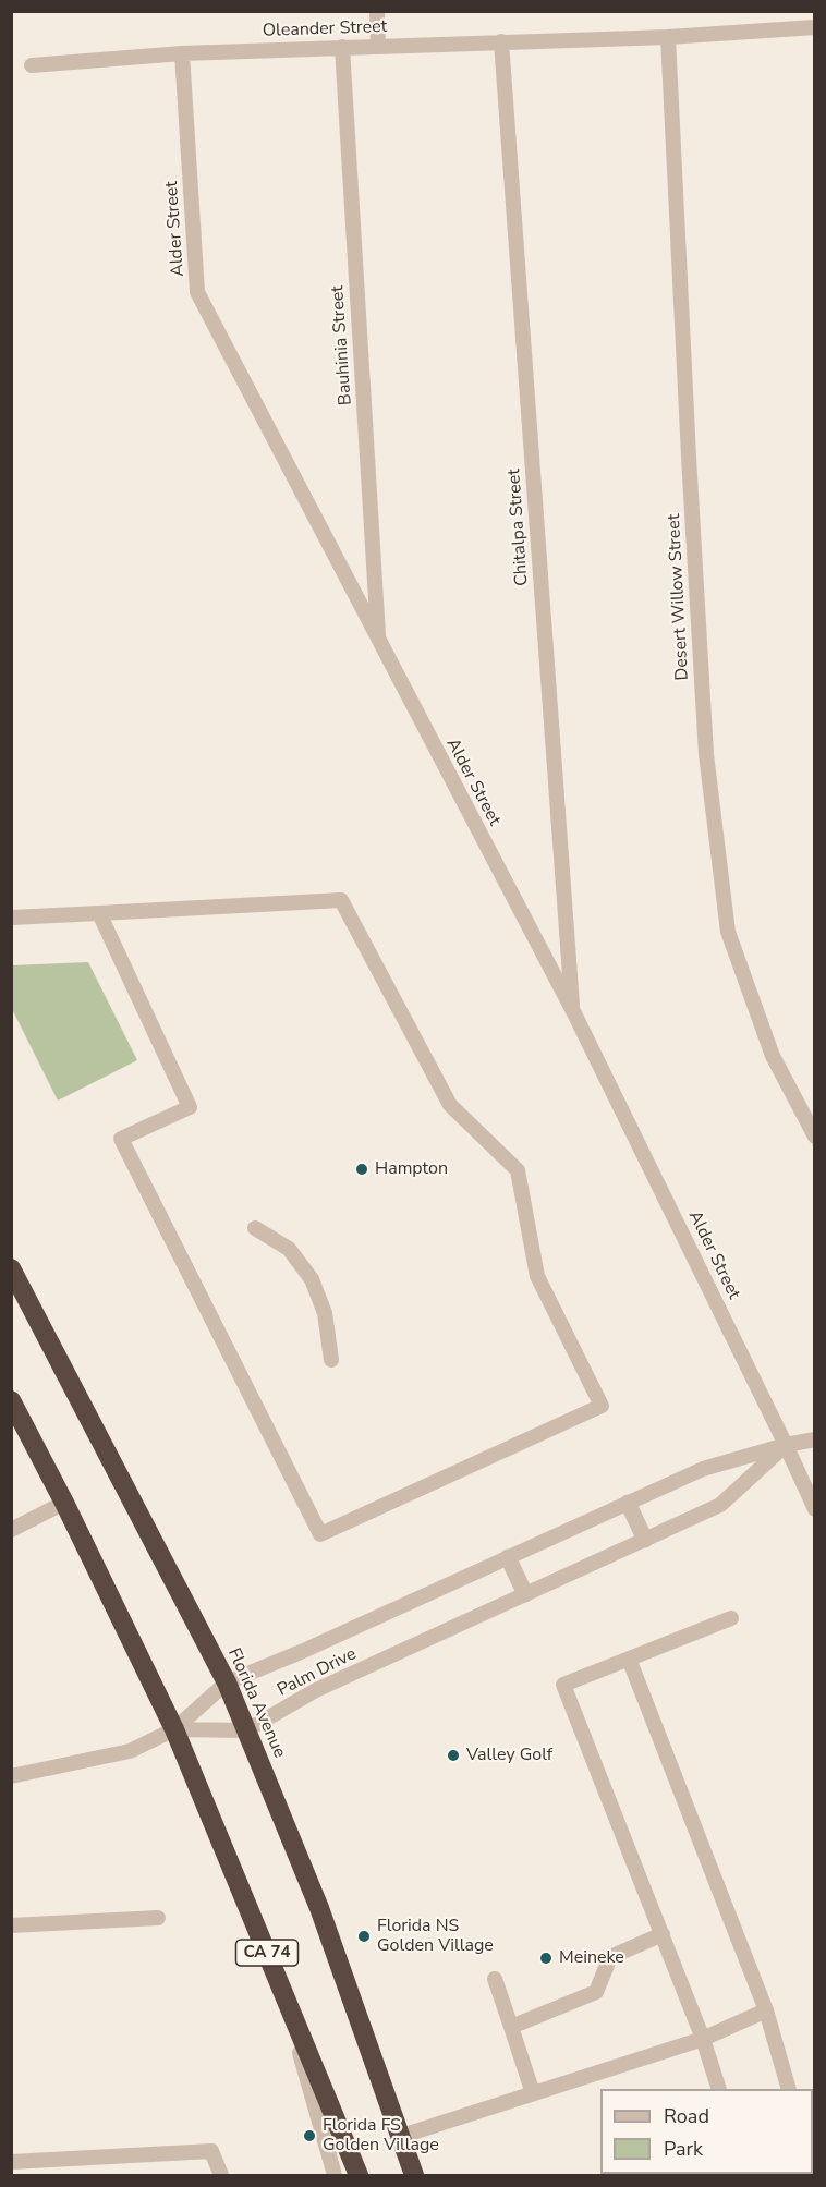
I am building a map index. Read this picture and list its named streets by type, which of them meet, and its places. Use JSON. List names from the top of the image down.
{
  "streets": {
    "highway": ["Florida Avenue", "CA 74"],
    "lane": [
      "Oleander Street",
      "Alder Street",
      "Bauhinia Street",
      "Chitalpa Street",
      "Desert Willow Street",
      "Palm Drive"
    ]
  },
  "crossings": [
    ["Oleander Street", "Alder Street"],
    ["Oleander Street", "Bauhinia Street"],
    ["Oleander Street", "Chitalpa Street"],
    ["Oleander Street", "Desert Willow Street"],
    ["Alder Street", "Bauhinia Street"],
    ["Alder Street", "Chitalpa Street"],
    ["Alder Street", "Palm Drive"],
    ["Palm Drive", "Florida Avenue"],
    ["Palm Drive", "CA 74"]
  ],
  "places": [
    "Hampton",
    "Valley Golf",
    "Florida NS Golden Village",
    "Meineke",
    "Florida FS Golden Village"
  ],
  "legend": ["Road", "Park"]
}
